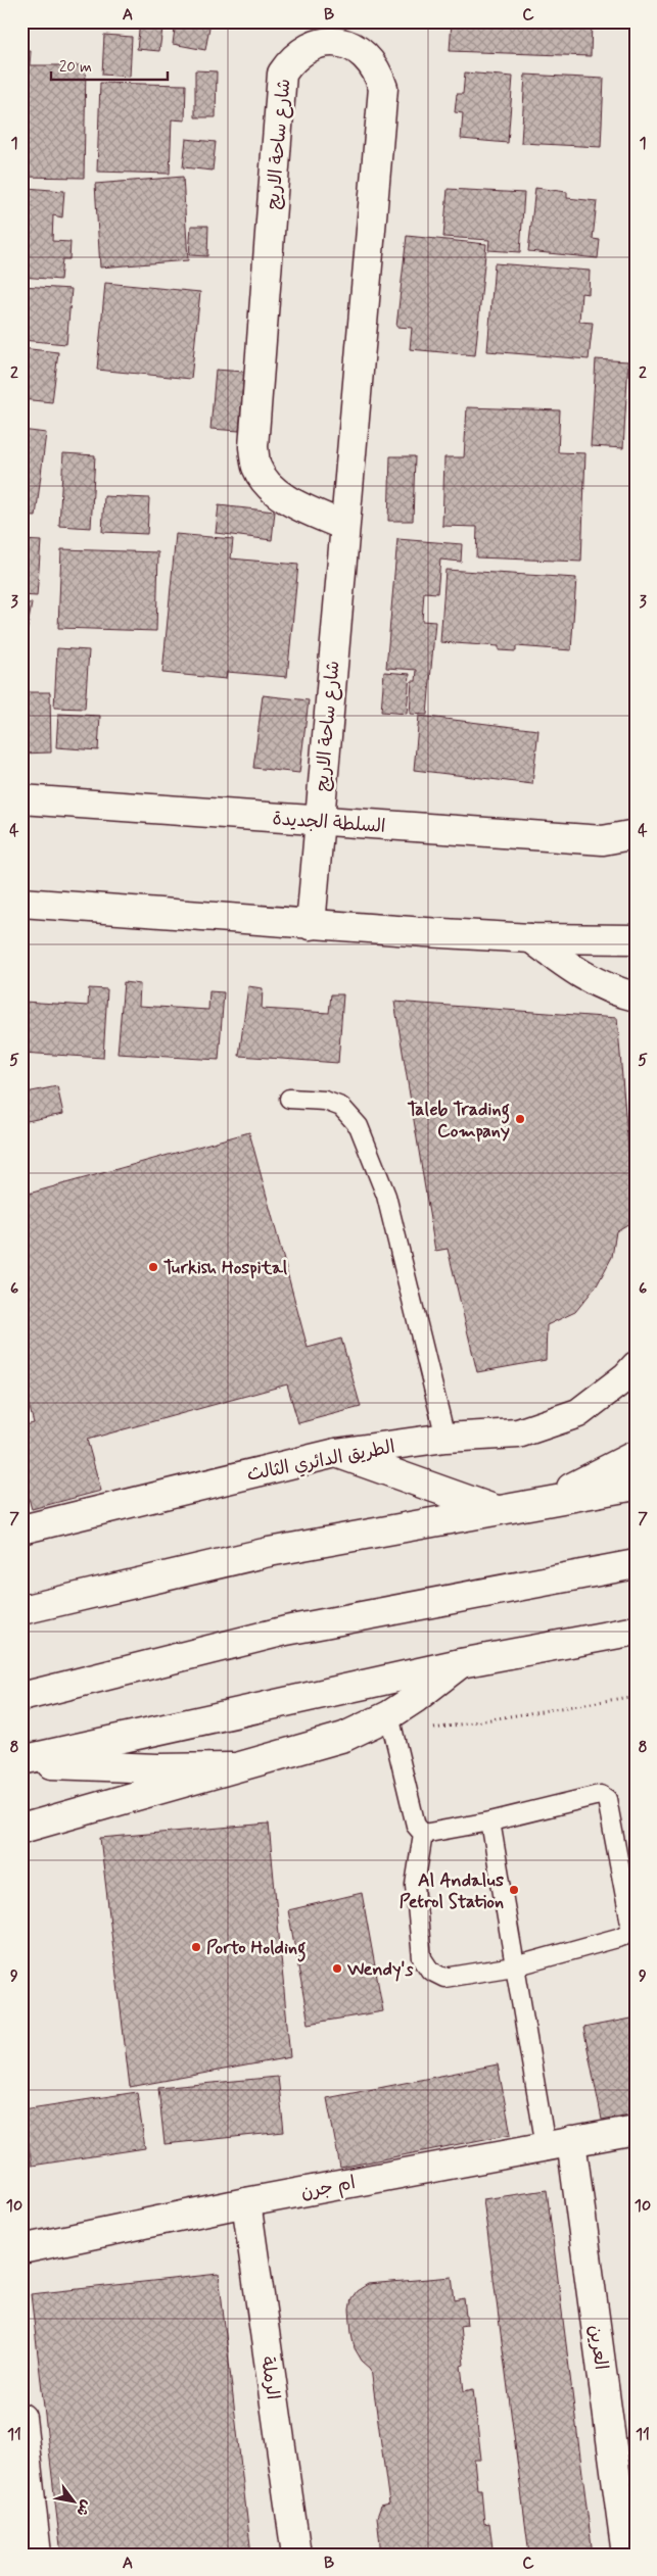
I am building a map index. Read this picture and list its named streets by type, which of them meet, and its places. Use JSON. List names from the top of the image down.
{
  "streets": {
    "main road": [
      "شارع ساحة الاريج",
      "السلطة الجديدة",
      "الطريق الدائري الثالث",
      "ام جرن",
      "العرين",
      "الرملة"
    ]
  },
  "crossings": [
    ["شارع ساحة الاريج", "السلطة الجديدة"],
    ["ام جرن", "العرين"],
    ["ام جرن", "الرملة"]
  ],
  "places": [
    "Taleb Trading Company",
    "Turkish Hospital",
    "Al Andalus Petrol Station",
    "Porto Holding",
    "Wendy's"
  ],
  "scale_bar": "20 m",
  "north": "bottom right",
  "grid": {
    "columns": ["A", "B", "C"],
    "rows": [
      "1",
      "2",
      "3",
      "4",
      "5",
      "6",
      "7",
      "8",
      "9",
      "10",
      "11"
    ]
  }
}
